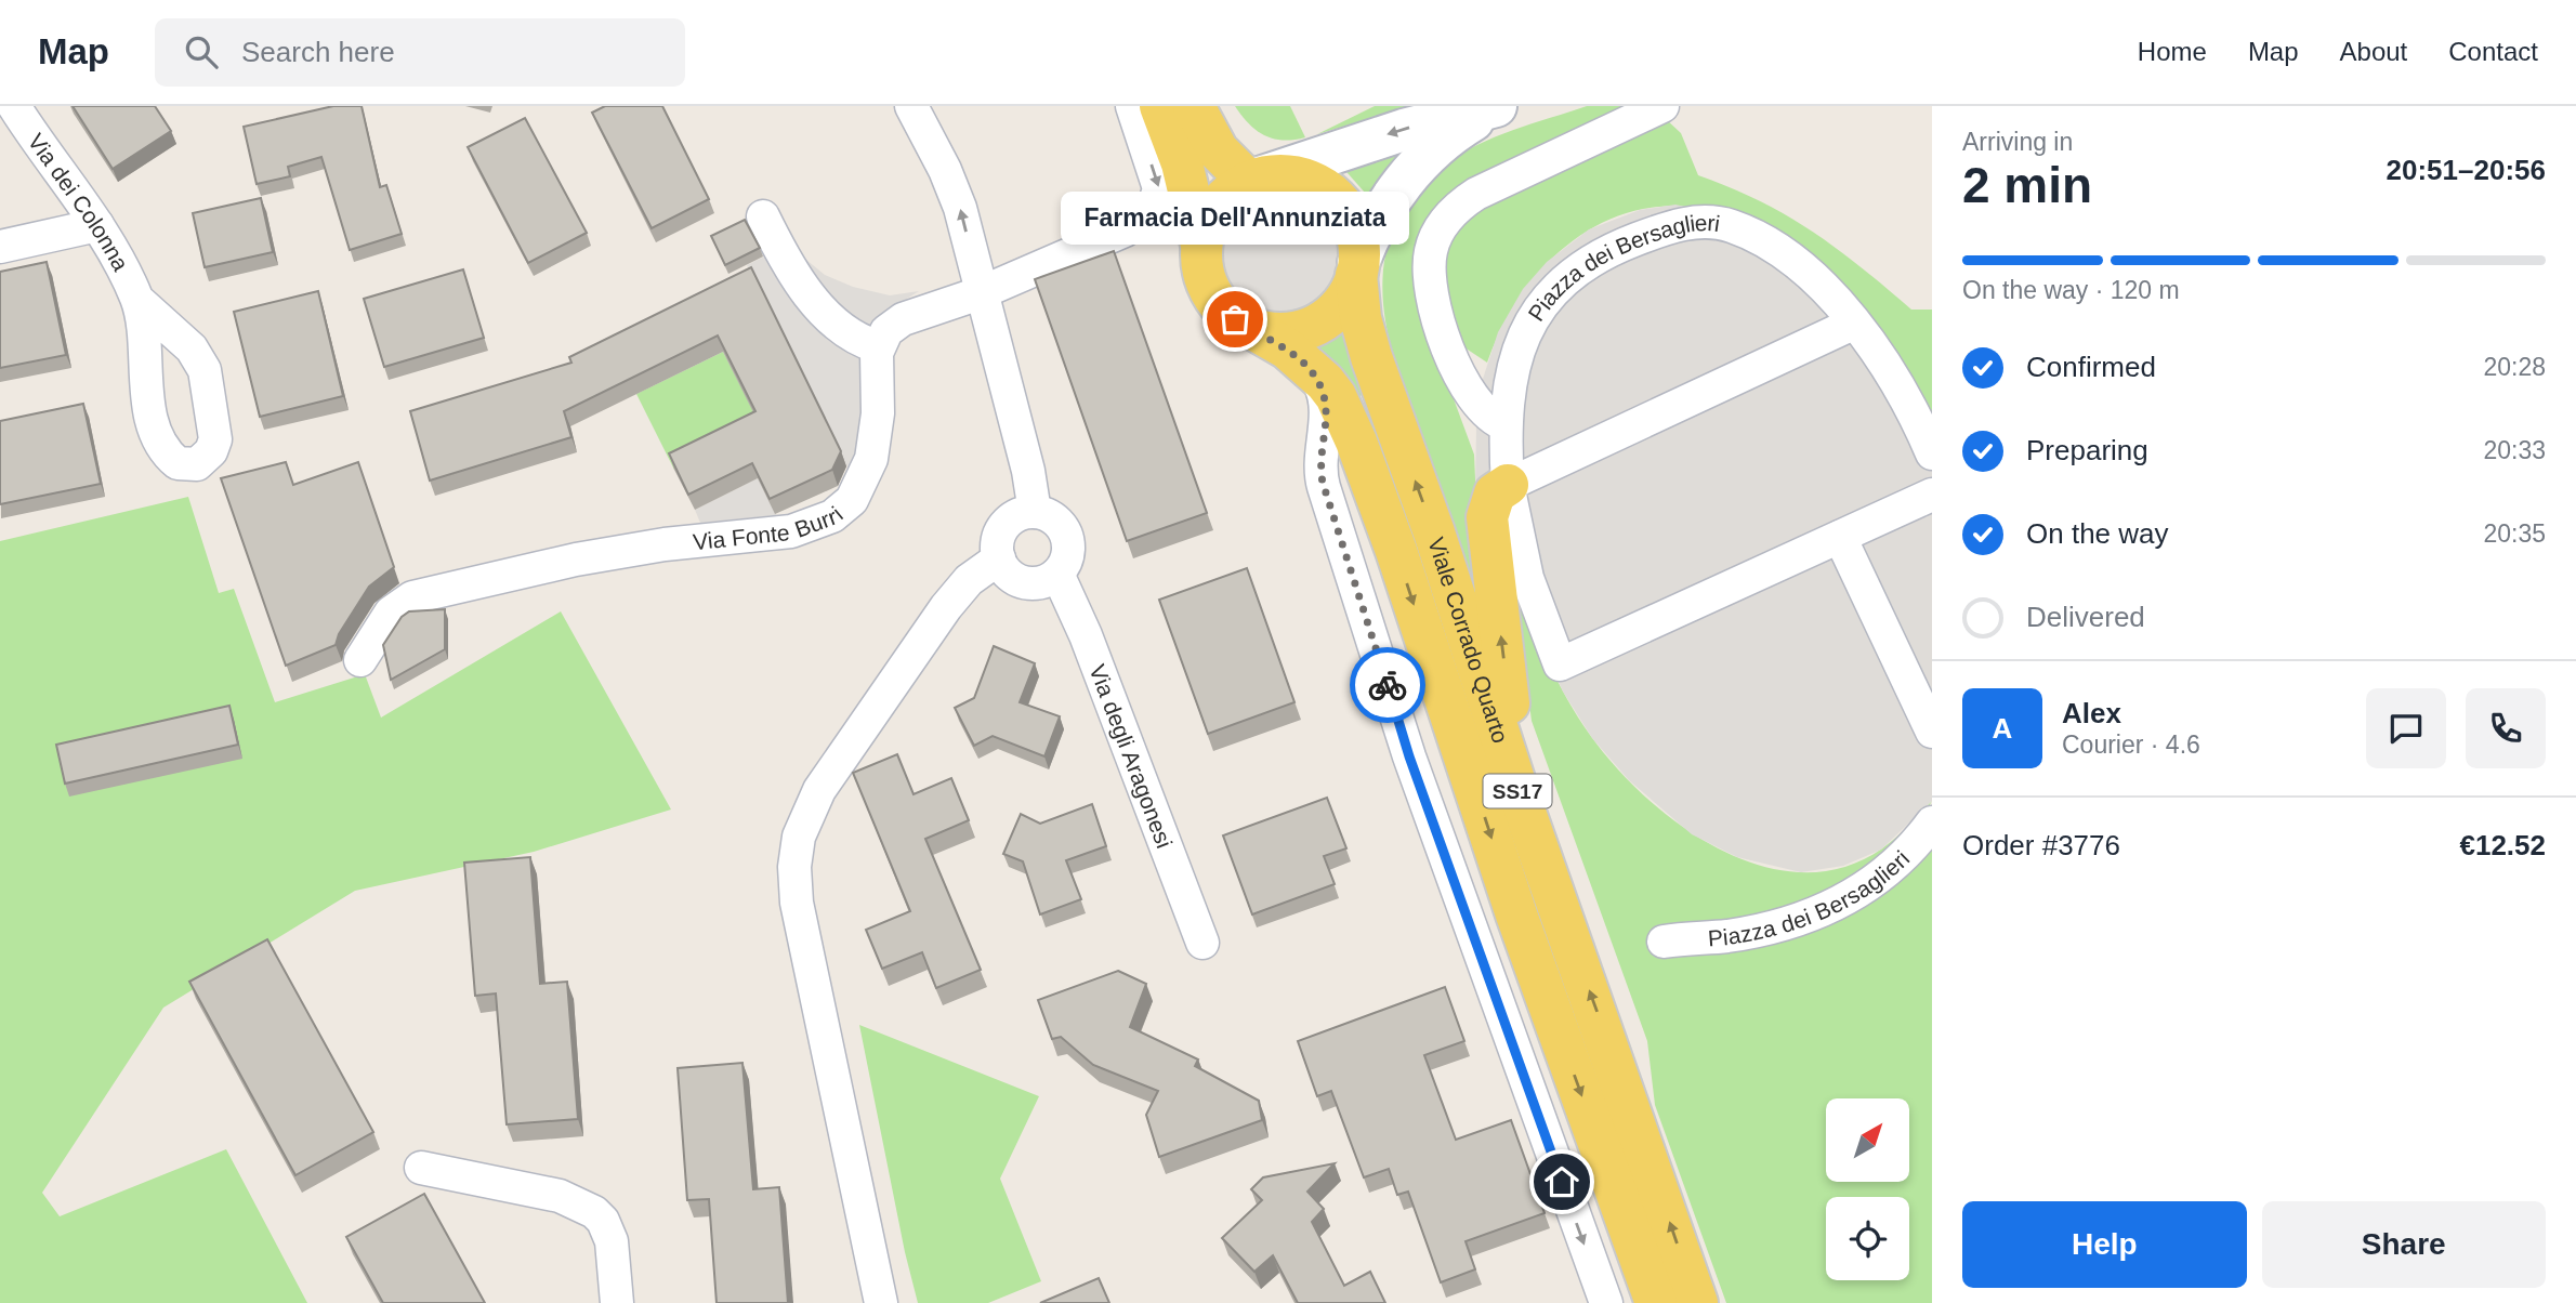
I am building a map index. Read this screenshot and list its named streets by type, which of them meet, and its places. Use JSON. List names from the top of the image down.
{
  "streets": {
    "main road": ["Viale Corrado Quarto", "SS17"],
    "street": [
      "Via dei Colonna",
      "Piazza dei Bersaglieri",
      "Via Fonte Burri",
      "Via degli Aragonesi"
    ]
  },
  "places": ["Farmacia Dell'Annunziata"],
  "north": "top right",
  "page": {
    "header": "Map",
    "search": "Search here",
    "nav": [
      "Home",
      "Map",
      "About",
      "Contact"
    ],
    "heading": ["2 min", "Arriving in", "20:51–20:56"],
    "panel": [
      "Alex",
      "Courier · 4.6",
      "Order #3776",
      "€12.52"
    ],
    "bubble": "Farmacia Dell'Annunziata",
    "bar": "On the way · 120 m",
    "list": [
      ["Confirmed", "20:28"],
      ["Preparing", "20:33"],
      ["On the way", "20:35"],
      "Delivered"
    ],
    "round": "A",
    "buttons": ["Help", "Share"]
  }
}
